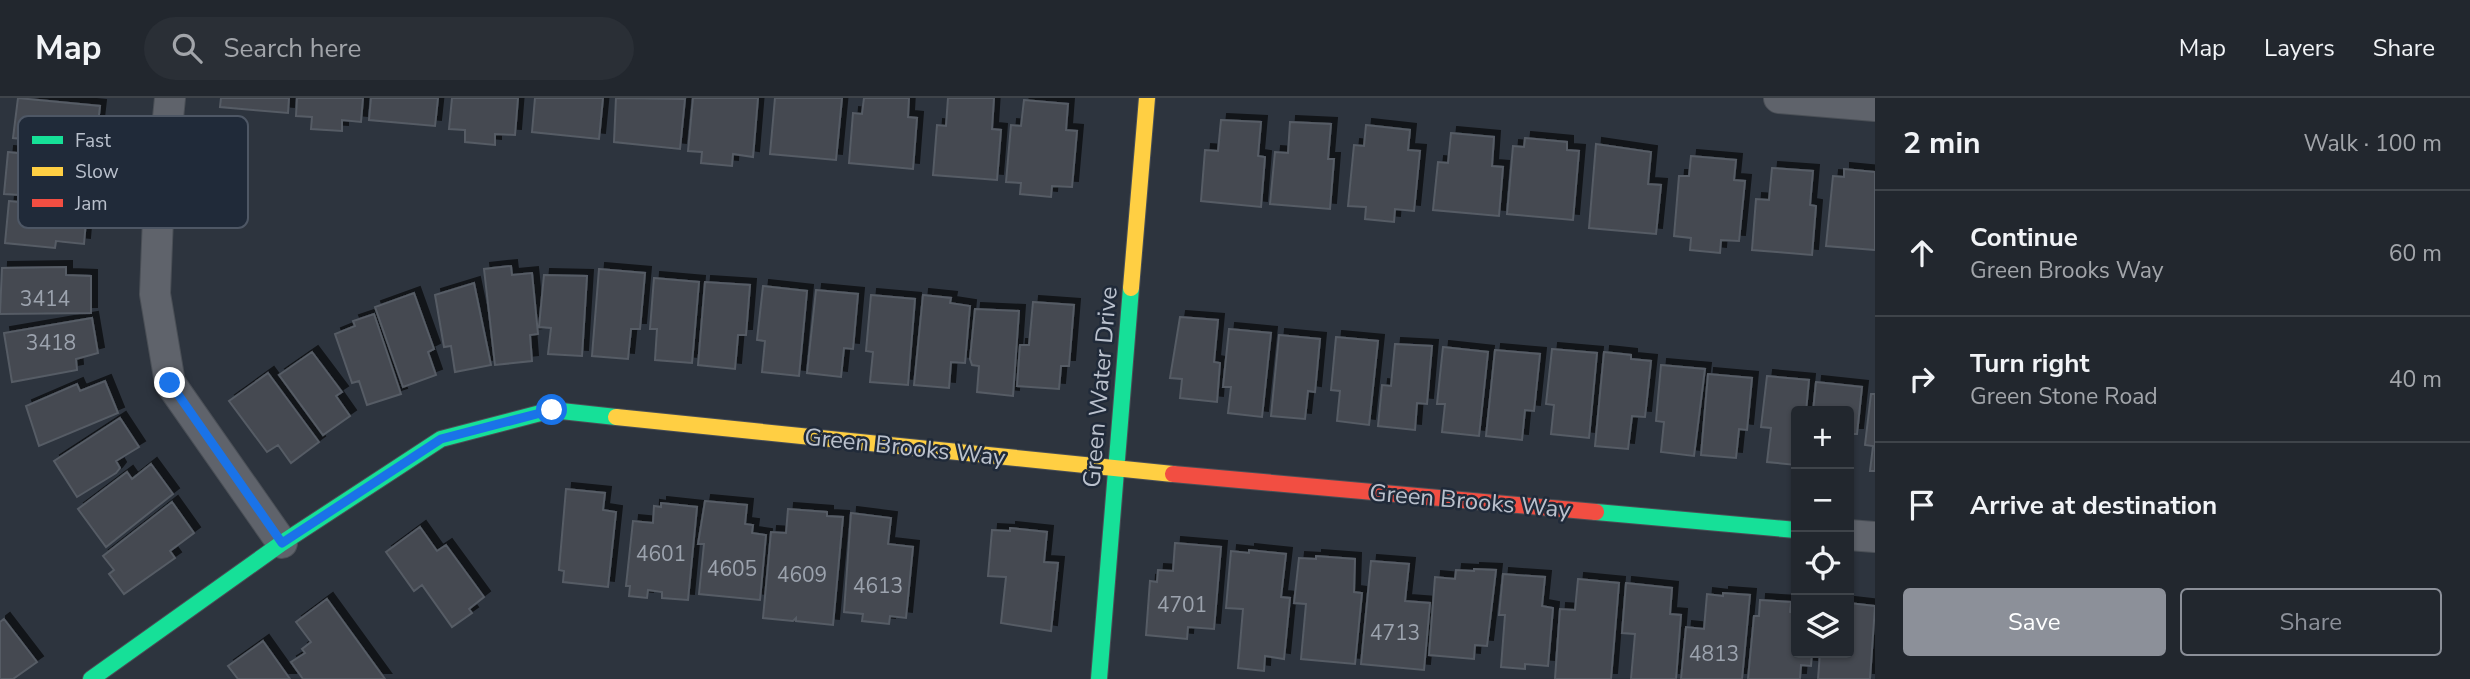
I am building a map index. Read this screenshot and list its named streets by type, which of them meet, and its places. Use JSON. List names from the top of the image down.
{
  "streets": {
    "street": ["Green Water Drive", "Green Brooks Way"]
  },
  "crossings": [
    ["Green Water Drive", "Green Brooks Way"]
  ],
  "house_numbers": [
    "3414",
    "3418",
    "4601",
    "4605",
    "4609",
    "4613",
    "4701",
    "4713",
    "4813"
  ],
  "legend": ["Fast", "Slow", "Jam"],
  "page": {
    "header": "Map",
    "search": "Search here",
    "nav": ["Map", "Layers", "Share"],
    "heading": ["2 min", "Walk · 100 m"],
    "list": [
      ["Continue", "Green Brooks Way", "60 m"],
      ["Turn right", "Green Stone Road", "40 m"],
      "Arrive at destination"
    ],
    "map_buttons": ["+", "−"],
    "buttons": ["Save", "Share"]
  }
}
